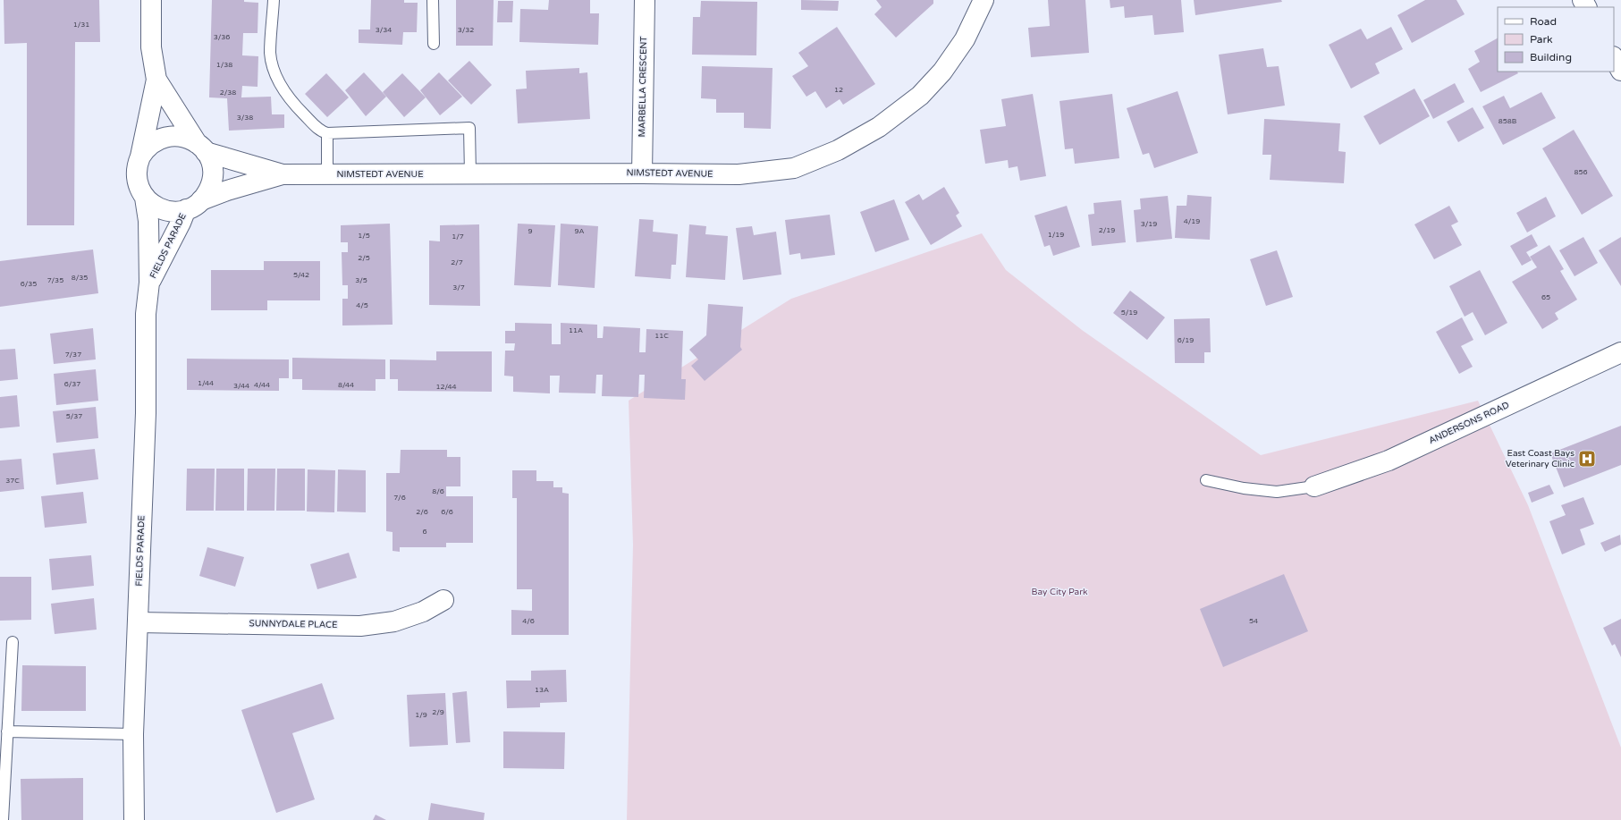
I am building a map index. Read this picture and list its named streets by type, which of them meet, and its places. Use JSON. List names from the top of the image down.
{
  "streets": {
    "street": [
      "MARBELLA CRESCENT",
      "NIMSTEDT AVENUE",
      "FIELDS PARADE",
      "ANDERSONS ROAD",
      "SUNNYDALE PLACE"
    ]
  },
  "crossings": [
    ["MARBELLA CRESCENT", "NIMSTEDT AVENUE"],
    ["NIMSTEDT AVENUE", "FIELDS PARADE"],
    ["FIELDS PARADE", "SUNNYDALE PLACE"]
  ],
  "parks": ["Bay City Park"],
  "places": {
    "hospital": ["East Coast Bays Veterinary Clinic"]
  },
  "house_numbers": [
    "1/31",
    "3/34",
    "3/32",
    "3/36",
    "1/38",
    "12",
    "2/38",
    "3/38",
    "858B",
    "856",
    "4/19",
    "3/19",
    "2/19",
    "9",
    "9A",
    "1/19",
    "1/5",
    "1/7",
    "2/5",
    "2/7",
    "5/42",
    "8/35",
    "7/35",
    "3/5",
    "6/35",
    "3/7",
    "65",
    "4/5",
    "5/19",
    "11A",
    "11C",
    "6/19",
    "7/37",
    "1/44",
    "6/37",
    "4/44",
    "8/44",
    "3/44",
    "12/44",
    "5/37",
    "37C",
    "8/6",
    "7/6",
    "2/6",
    "6/6",
    "6",
    "4/6",
    "54",
    "13A",
    "2/9",
    "1/9"
  ],
  "legend": ["Road", "Park", "Building"]
}
